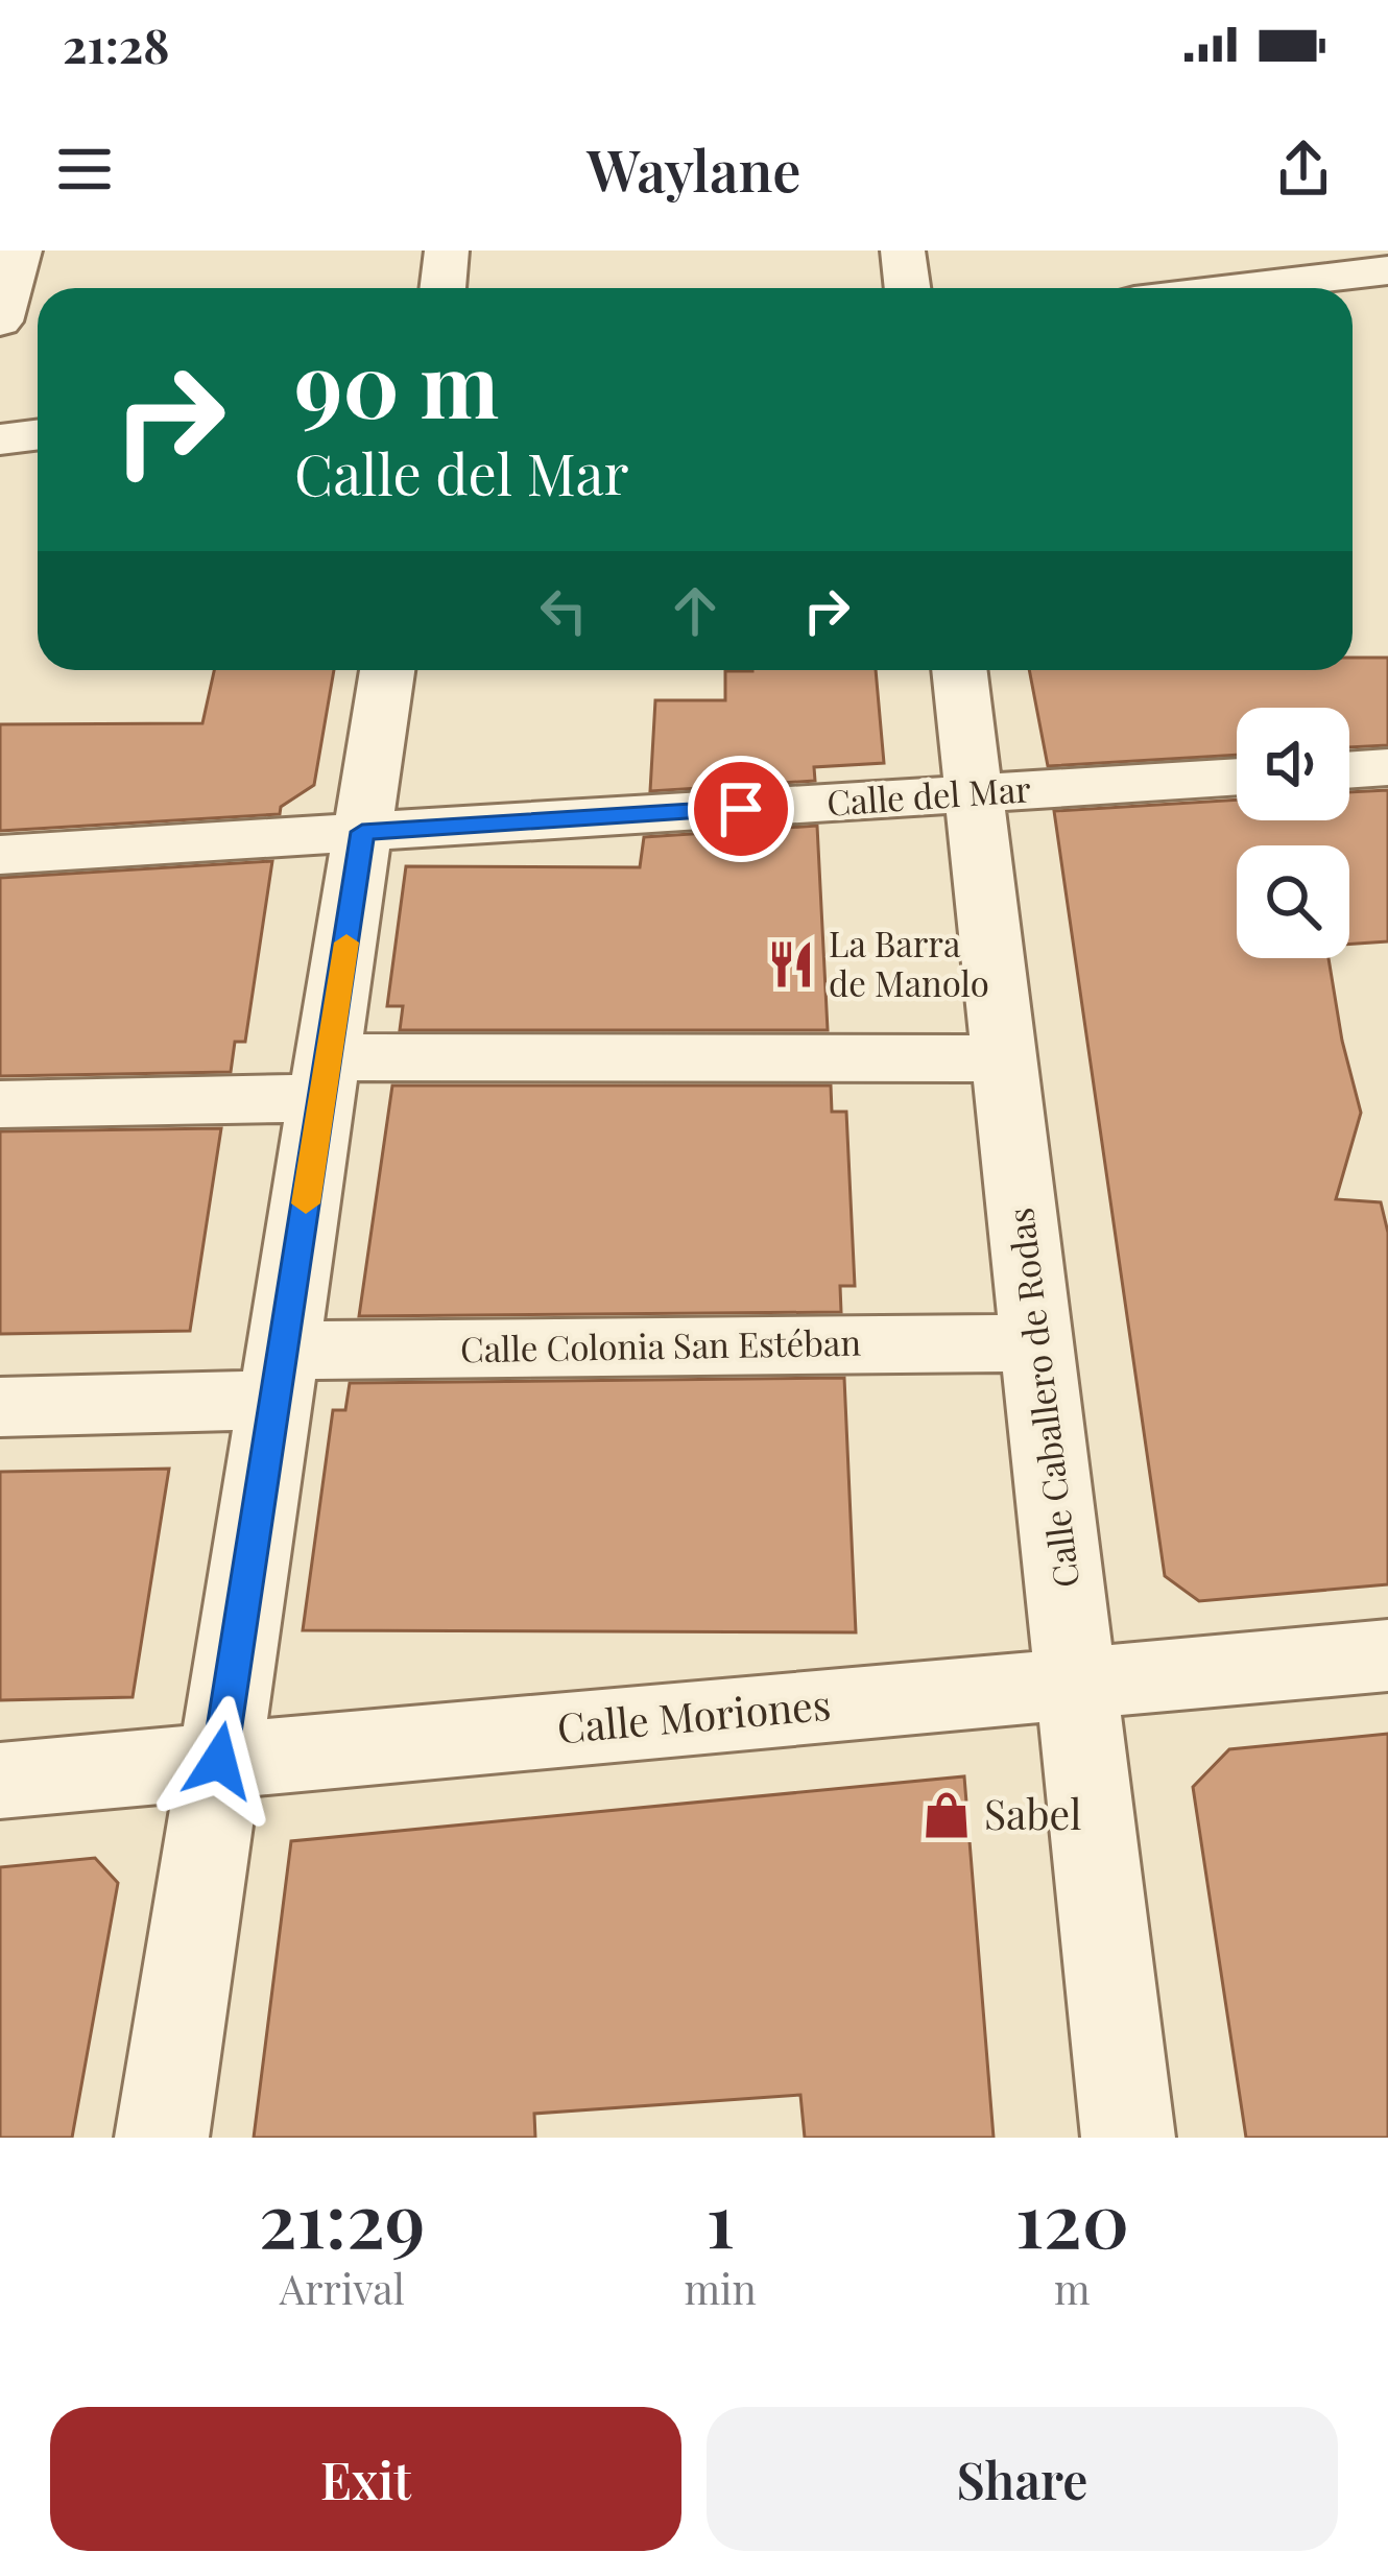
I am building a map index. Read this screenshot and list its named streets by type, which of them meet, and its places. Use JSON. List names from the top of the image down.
{
  "streets": {
    "street": [
      "Calle del Mar",
      "Calle Colonia San Estéban",
      "Calle Caballero de Rodas",
      "Calle Moriones"
    ]
  },
  "crossings": [
    ["Calle del Mar", "Calle Caballero de Rodas"],
    ["Calle Colonia San Estéban", "Calle Caballero de Rodas"],
    ["Calle Caballero de Rodas", "Calle Moriones"]
  ],
  "places": {
    "restaurant": ["La Barra de Manolo"],
    "shop": ["Sabel"]
  },
  "page": {
    "status": "21:28",
    "header": "Waylane",
    "turn": ["90 m", "Calle del Mar"],
    "eta": [
      "21:29",
      "Arrival",
      "1",
      "min",
      "120",
      "m"
    ],
    "buttons": ["Exit", "Share"]
  }
}
